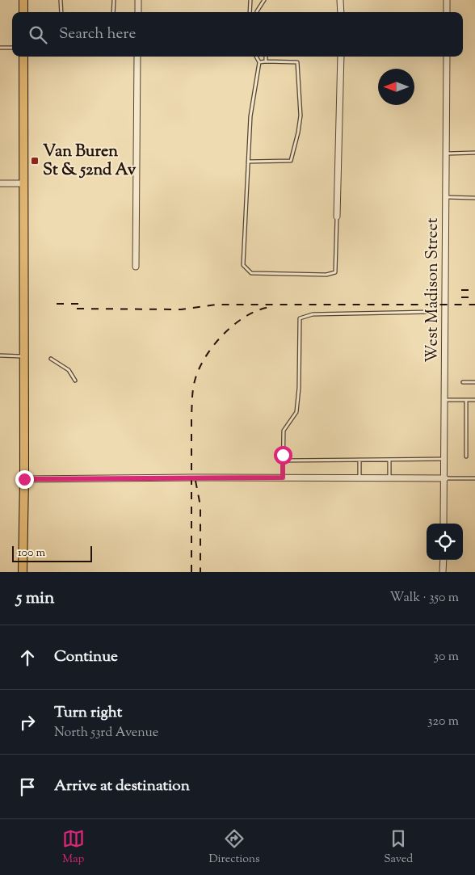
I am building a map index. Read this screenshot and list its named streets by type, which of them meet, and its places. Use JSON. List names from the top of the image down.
{
  "streets": {
    "street": ["West Madison Street"]
  },
  "places": {
    "transit": ["Van Buren St & 52nd Av"]
  },
  "scale_bar": "100 m",
  "north": "left",
  "page": {
    "search": "Search here",
    "scale": "100 m",
    "heading": ["5 min", "Walk · 350 m"],
    "list": [
      ["Continue", "30 m"],
      ["Turn right", "North 53rd Avenue", "320 m"],
      "Arrive at destination"
    ],
    "nav": ["Map", "Directions", "Saved"]
  }
}
